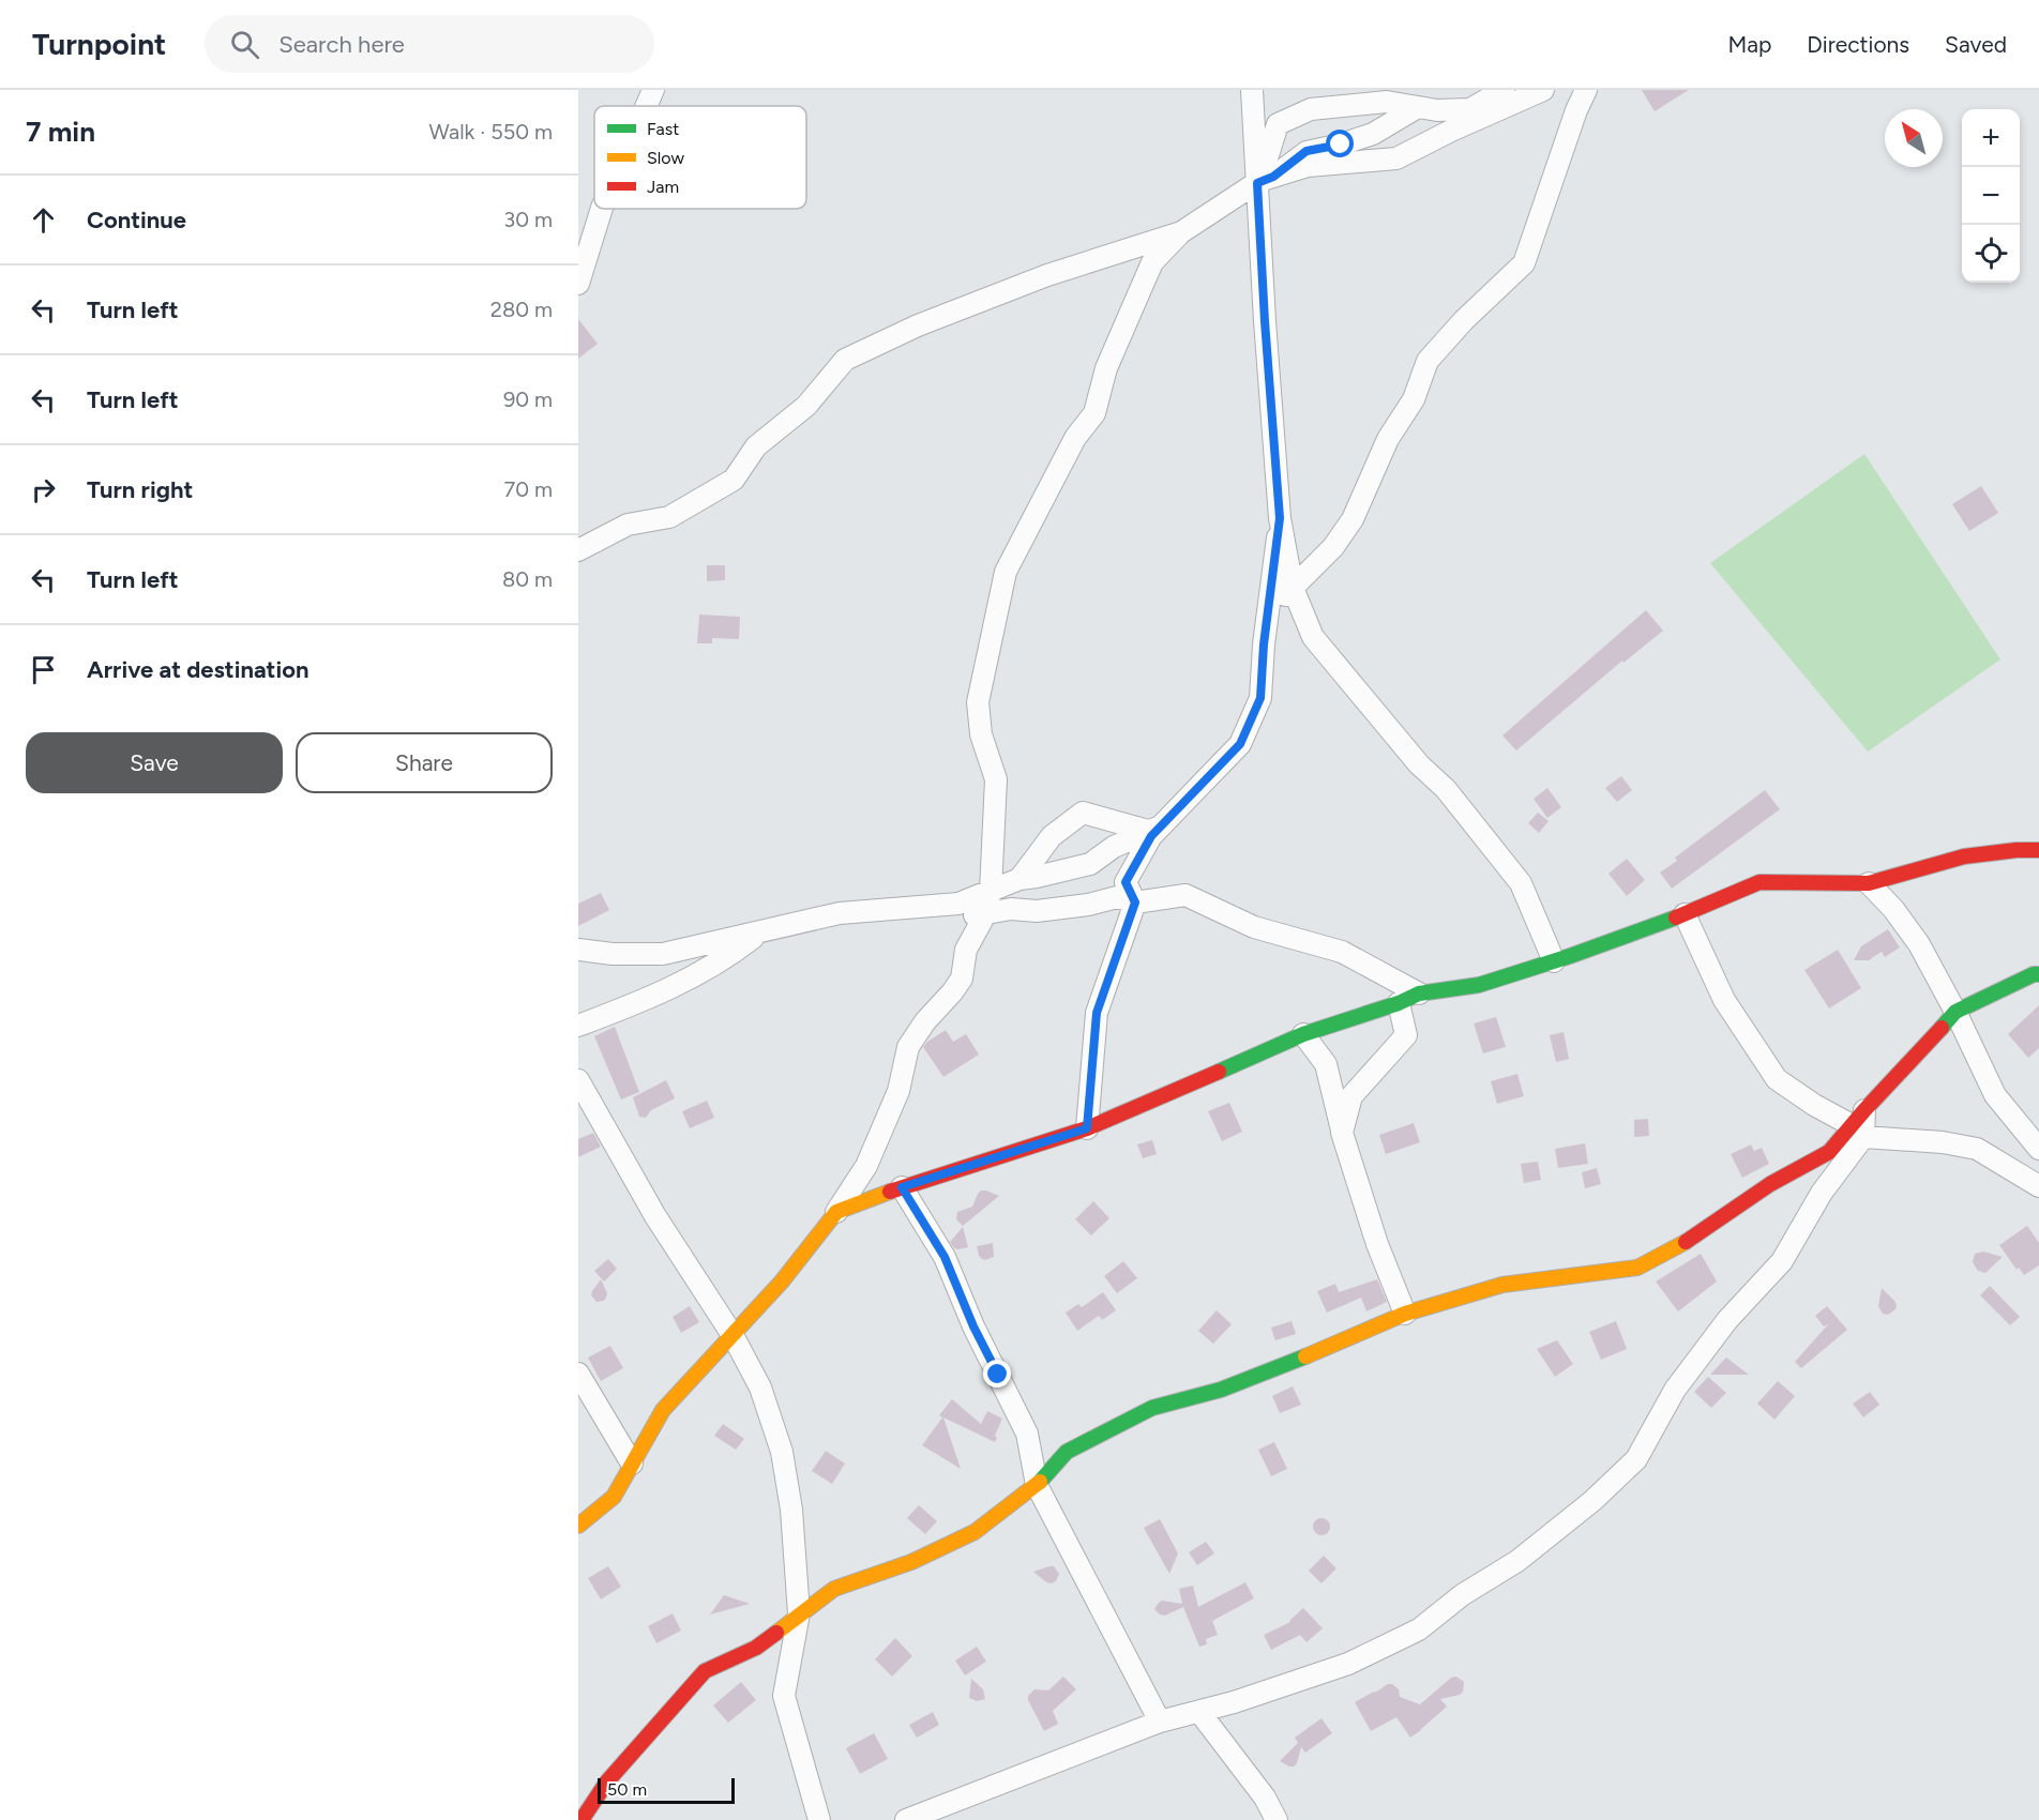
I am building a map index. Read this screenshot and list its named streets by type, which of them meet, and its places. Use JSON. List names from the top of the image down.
{
  "legend": ["Fast", "Slow", "Jam"],
  "scale_bar": "50 m",
  "north": "top left",
  "page": {
    "header": "Turnpoint",
    "search": "Search here",
    "nav": ["Map", "Directions", "Saved"],
    "heading": ["7 min", "Walk · 550 m"],
    "map_buttons": ["+", "−"],
    "list": [
      ["Continue", "30 m"],
      ["Turn left", "280 m"],
      ["Turn left", "90 m"],
      ["Turn right", "70 m"],
      ["Turn left", "80 m"],
      "Arrive at destination"
    ],
    "buttons": ["Save", "Share"],
    "scale": "50 m"
  }
}
